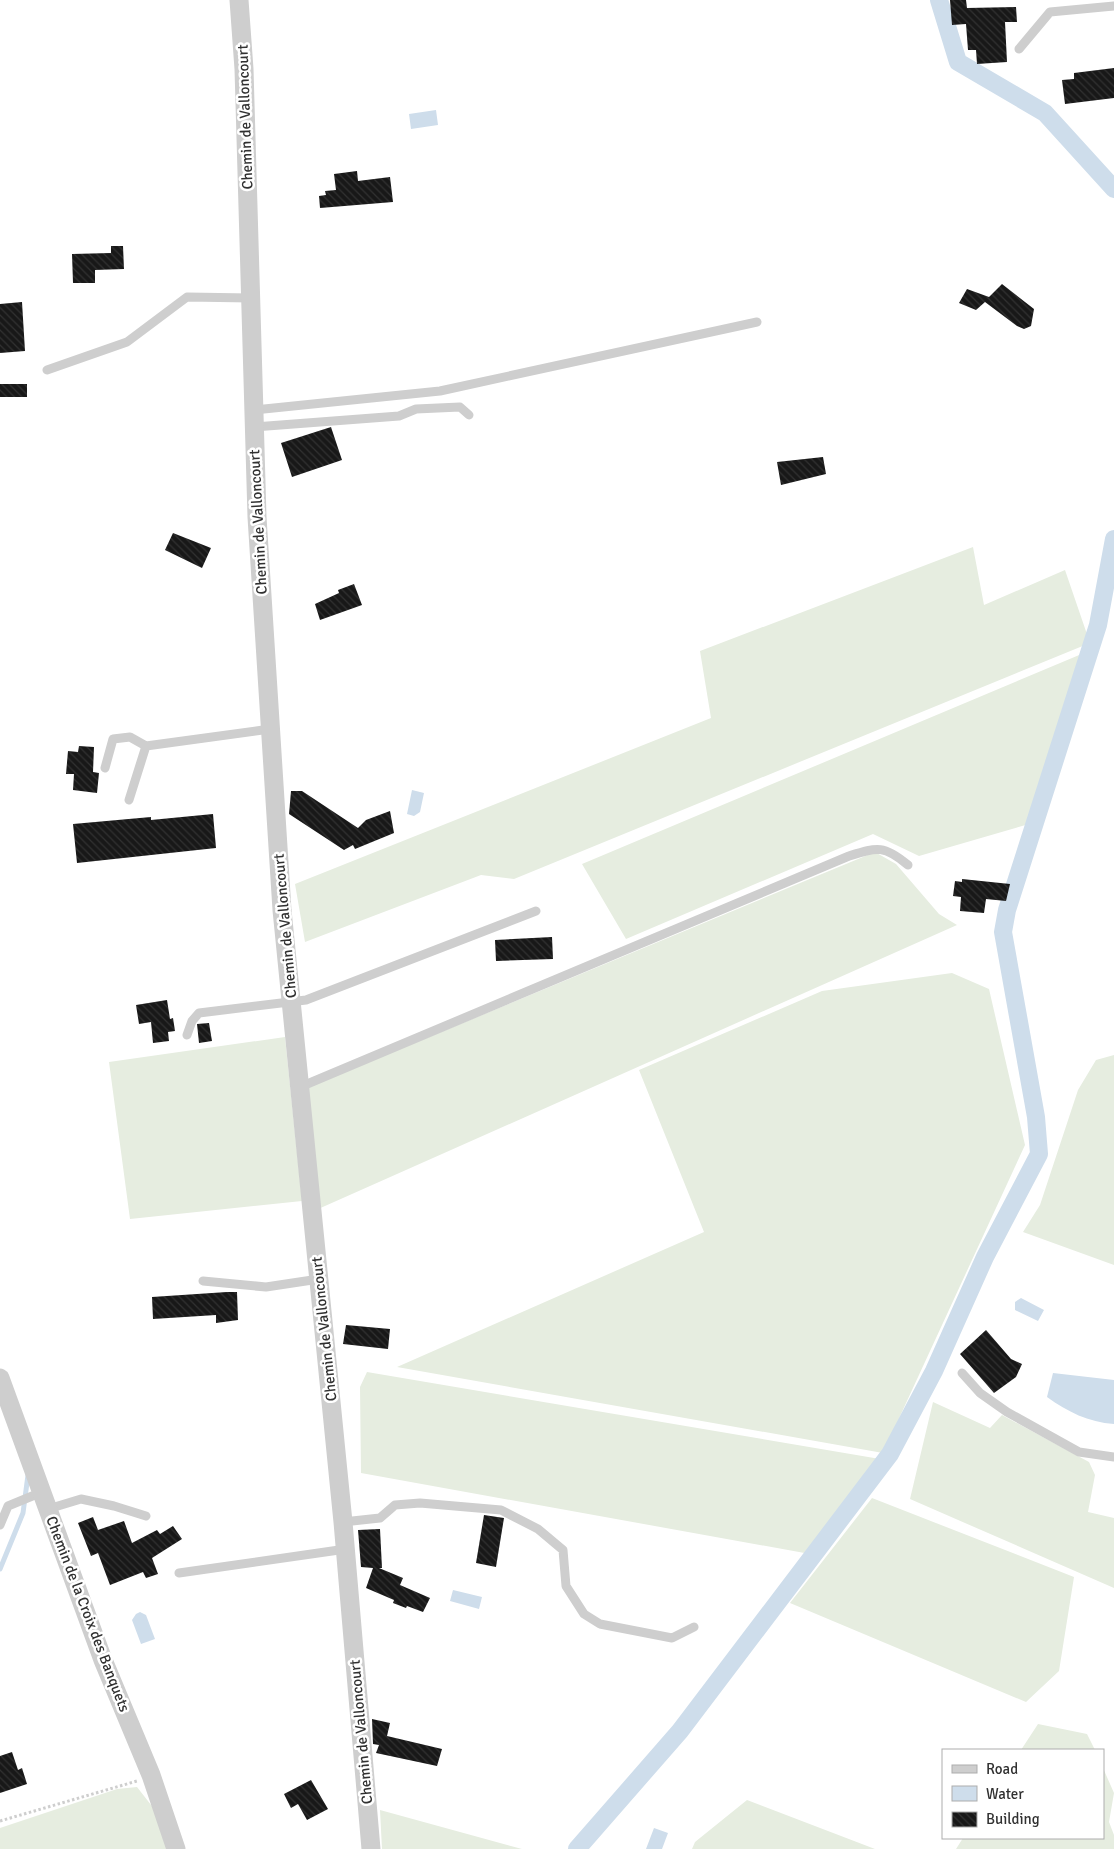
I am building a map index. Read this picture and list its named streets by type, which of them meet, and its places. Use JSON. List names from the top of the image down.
{
  "streets": {
    "street": ["Chemin de Valloncourt", "Chemin de la Croix des Banquets"]
  },
  "legend": ["Road", "Water", "Building"]
}
